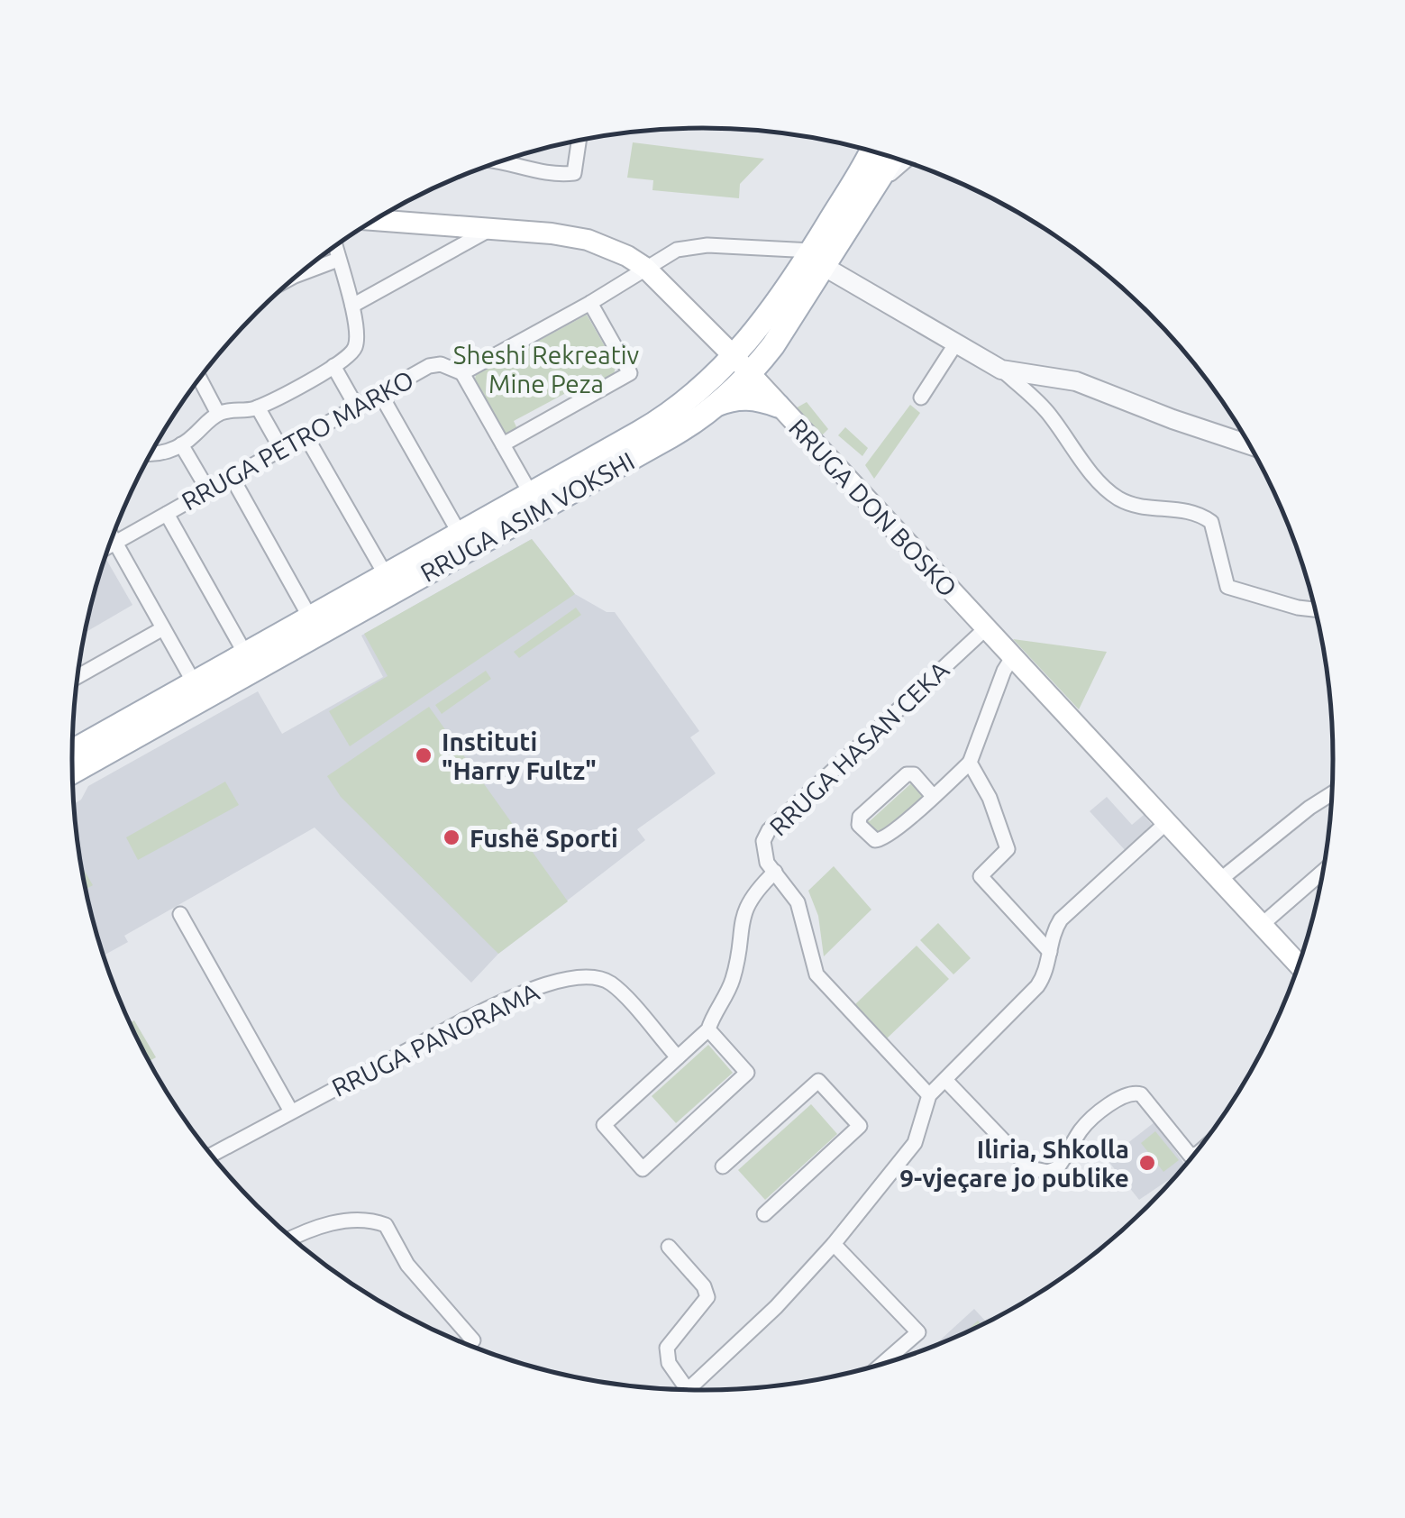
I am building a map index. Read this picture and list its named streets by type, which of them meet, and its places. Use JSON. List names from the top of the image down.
{
  "streets": {
    "main road": ["RRUGA DON BOSKO", "RRUGA ASIM VOKSHI"],
    "street": ["RRUGA PETRO MARKO", "RRUGA HASAN CEKA", "RRUGA PANORAMA"]
  },
  "crossings": [
    ["RRUGA DON BOSKO", "RRUGA ASIM VOKSHI"],
    ["RRUGA DON BOSKO", "RRUGA HASAN CEKA"]
  ],
  "parks": ["Sheshi Rekreativ Mine Peza"],
  "places": ["Instituti \"Harry Fultz\"", "Fushë Sporti", "Iliria, Shkolla 9-vjeçare jo publike"]
}
